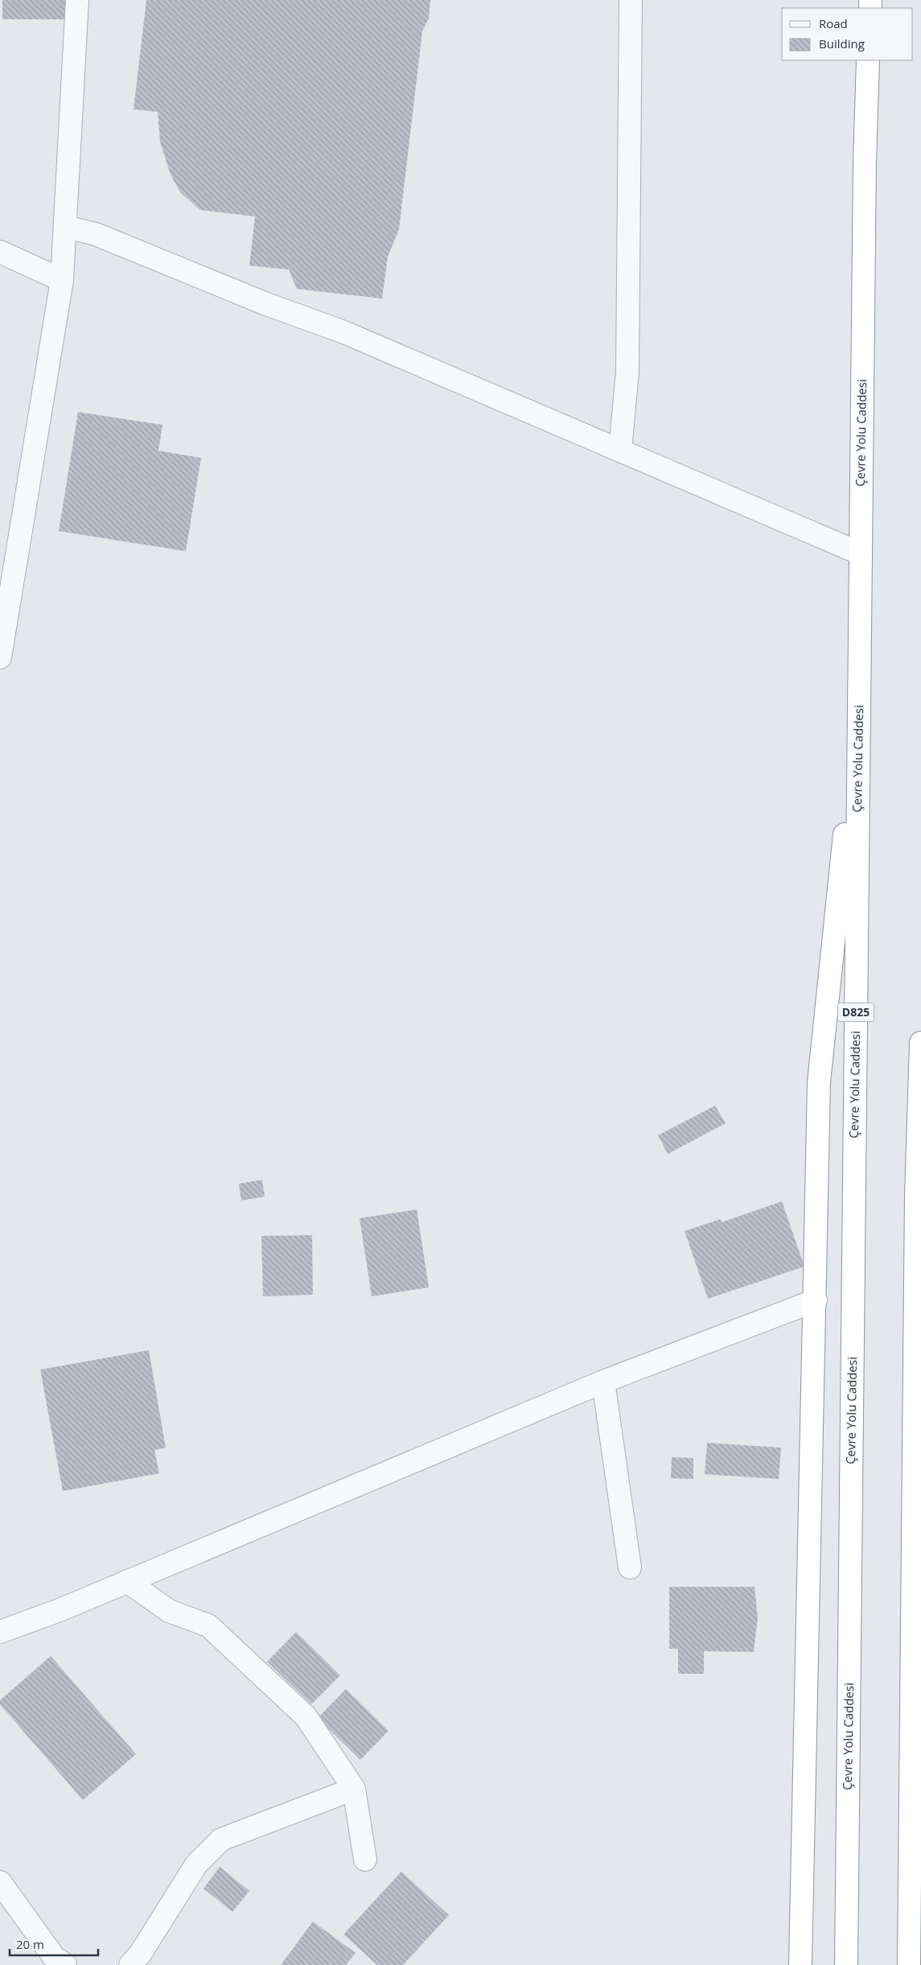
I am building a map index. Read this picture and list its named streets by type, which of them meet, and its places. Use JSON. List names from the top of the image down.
{
  "streets": {
    "highway": ["Çevre Yolu Caddesi", "D825"]
  },
  "legend": ["Road", "Building"],
  "scale_bar": "20 m"
}
